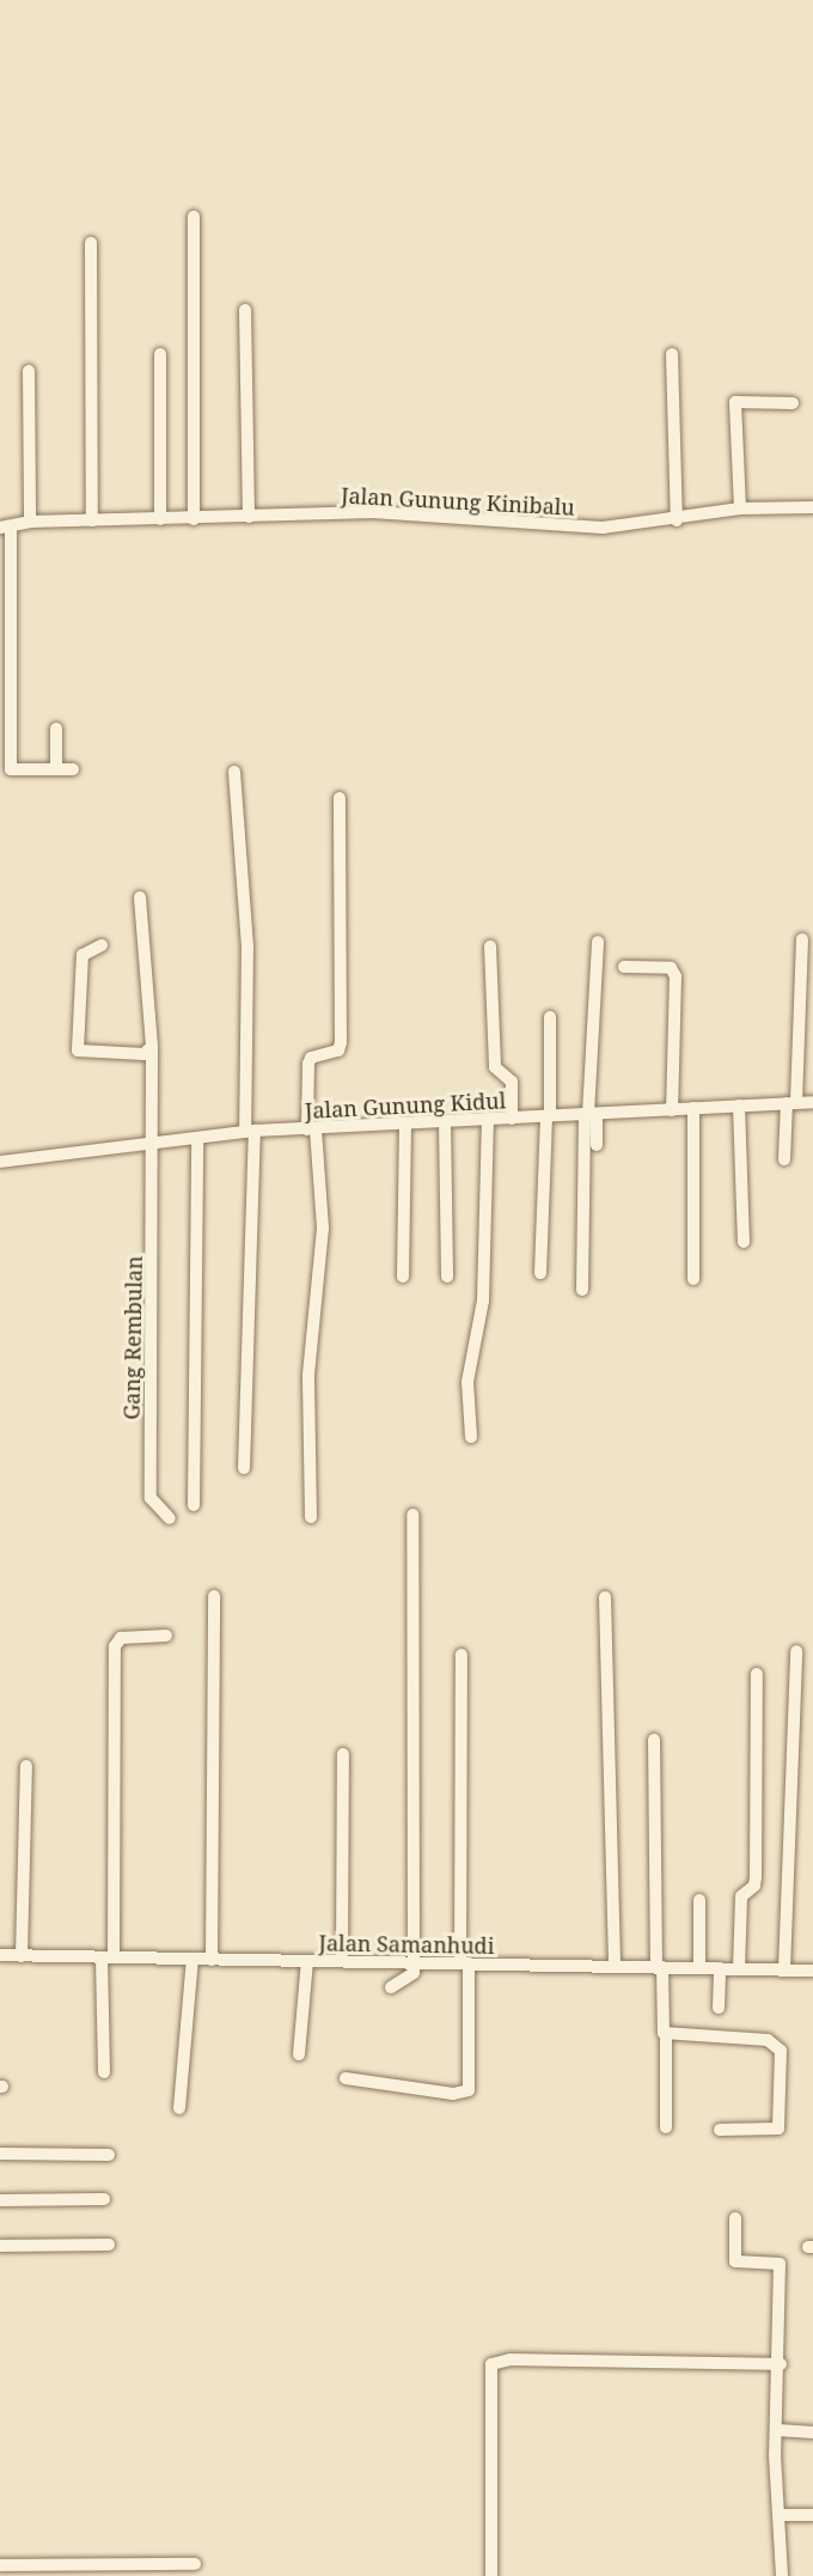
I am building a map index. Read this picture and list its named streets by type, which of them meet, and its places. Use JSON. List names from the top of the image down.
{
  "streets": {
    "street": [
      "Jalan Gunung Kinibalu",
      "Jalan Gunung Kidul",
      "Gang Rembulan",
      "Jalan Samanhudi"
    ]
  },
  "crossings": [
    ["Jalan Gunung Kidul", "Gang Rembulan"]
  ]
}
